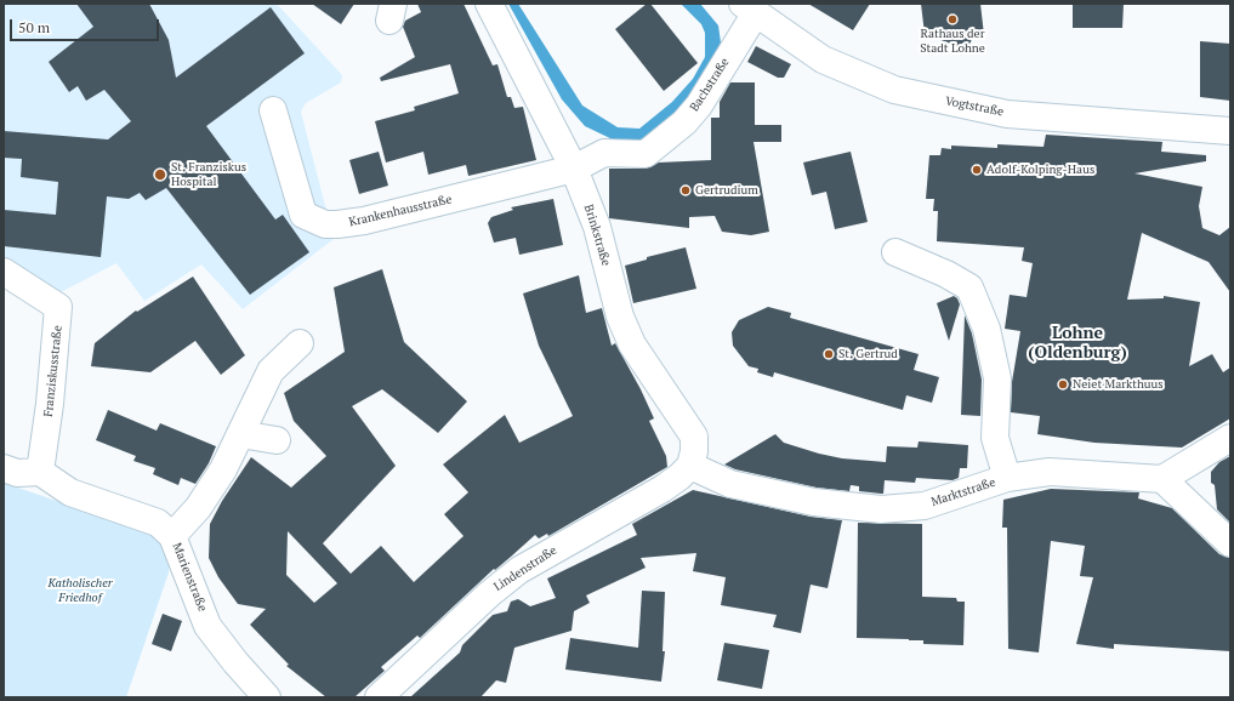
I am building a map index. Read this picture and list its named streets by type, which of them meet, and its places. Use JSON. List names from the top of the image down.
{
  "streets": {
    "street": [
      "Bachstraße",
      "Vogtstraße",
      "Krankenhausstraße",
      "Brinkstraße",
      "Franziskusstraße",
      "Marktstraße",
      "Lindenstraße",
      "Marienstraße"
    ]
  },
  "crossings": [
    ["Bachstraße", "Vogtstraße"],
    ["Bachstraße", "Krankenhausstraße"],
    ["Bachstraße", "Brinkstraße"],
    ["Krankenhausstraße", "Brinkstraße"],
    ["Brinkstraße", "Marktstraße"],
    ["Brinkstraße", "Lindenstraße"],
    ["Franziskusstraße", "Marienstraße"],
    ["Marktstraße", "Lindenstraße"]
  ],
  "districts": ["Lohne (Oldenburg)"],
  "parks": ["Katholischer Friedhof"],
  "places": [
    "Rathaus der Stadt Lohne",
    "Adolf-Kolping-Haus",
    "St. Franziskus Hospital",
    "Gertrudium",
    "St. Gertrud",
    "Neiet Markthuus"
  ],
  "scale_bar": "50 m"
}
